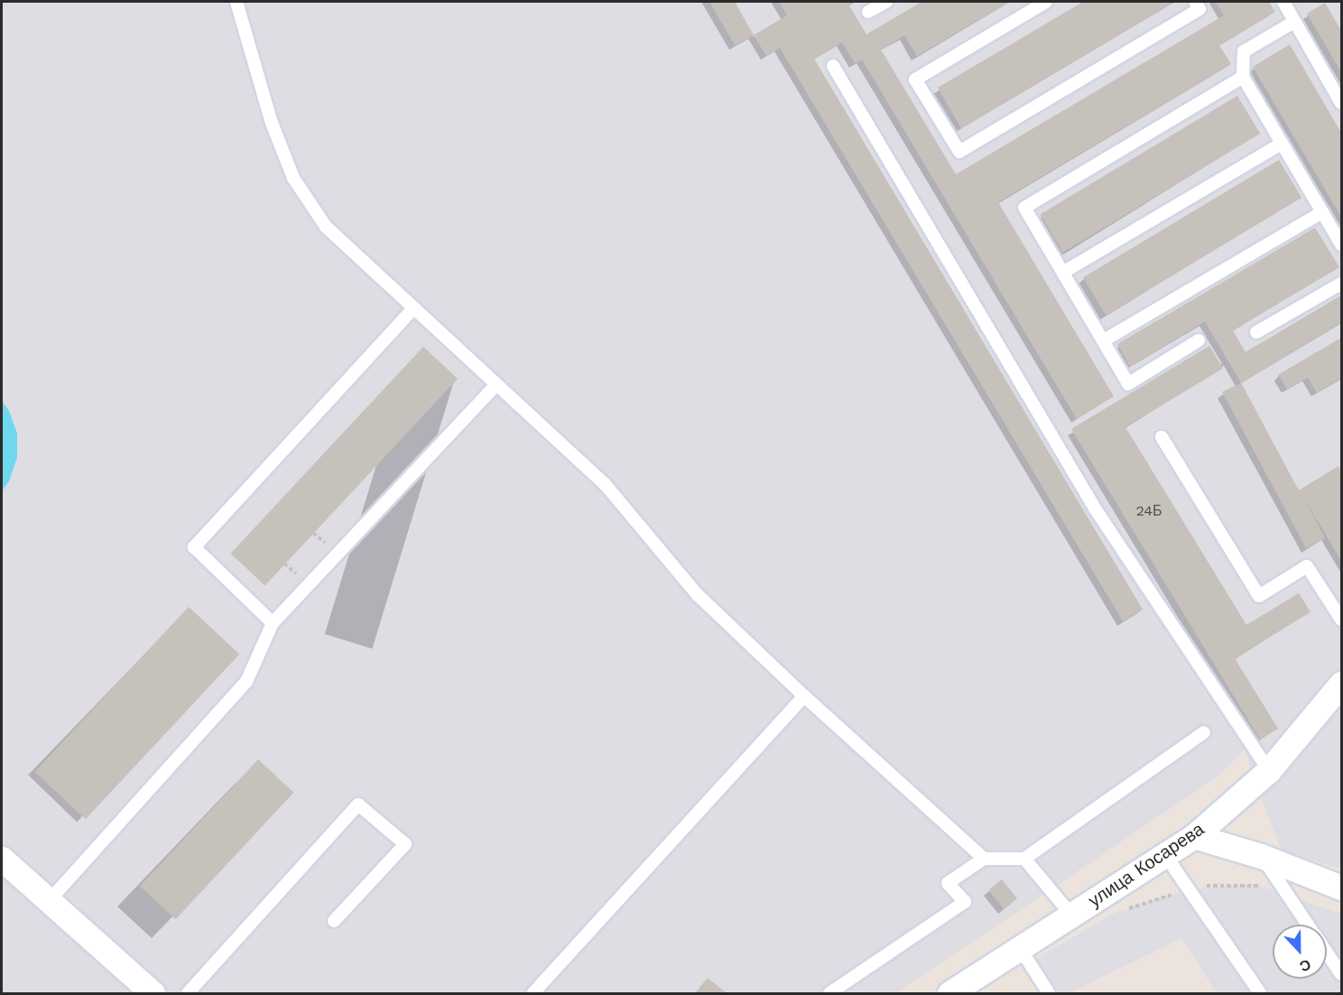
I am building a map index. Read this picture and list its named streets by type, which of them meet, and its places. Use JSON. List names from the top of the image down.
{
  "streets": {
    "street": ["улица Косарева"]
  },
  "house_numbers": ["24Б"],
  "north": "bottom"
}
